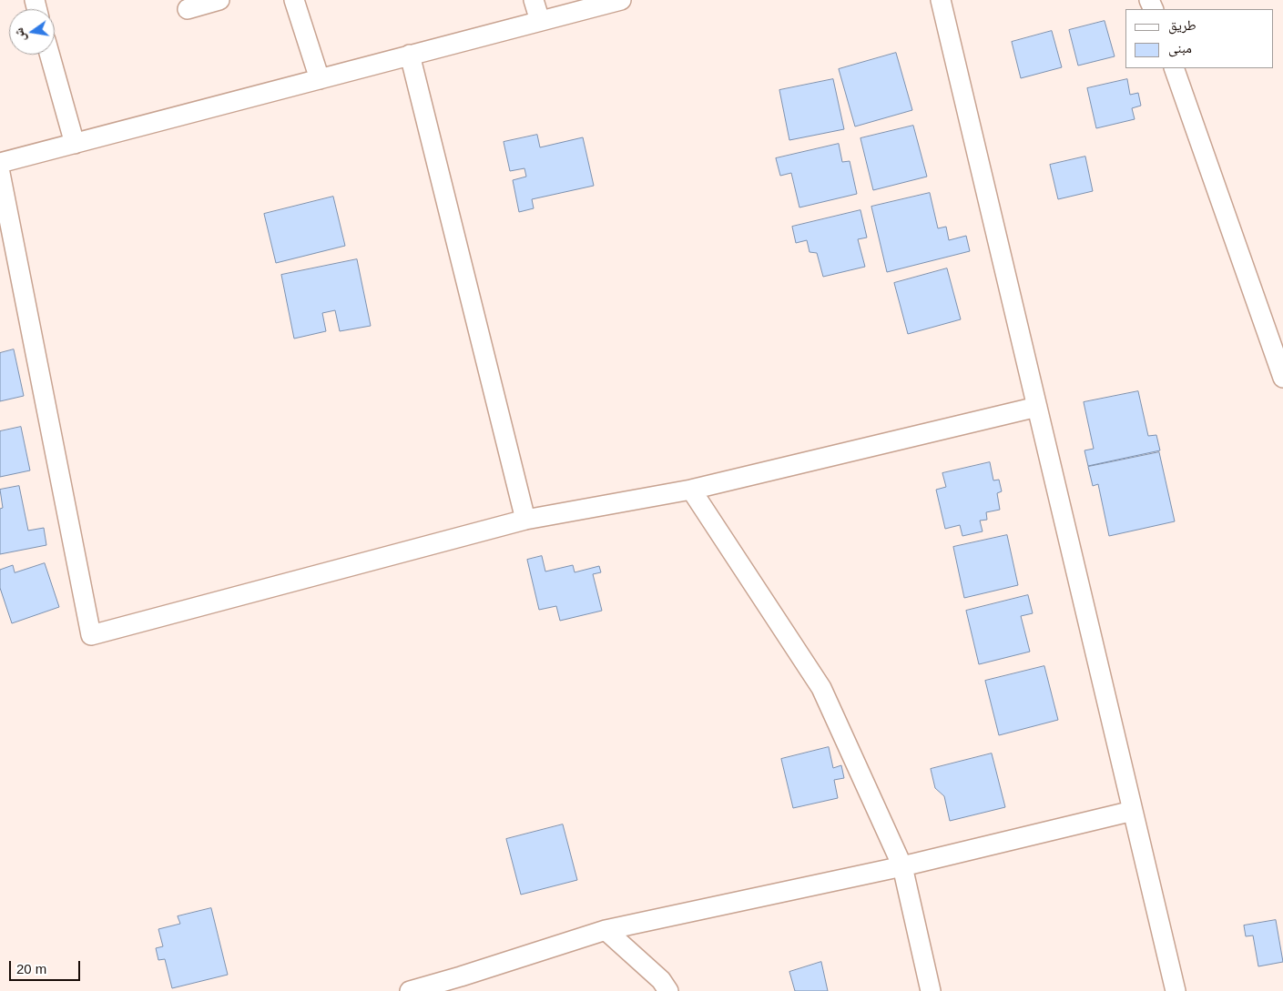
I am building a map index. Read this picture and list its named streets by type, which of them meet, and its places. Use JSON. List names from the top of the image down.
{
  "legend": ["طريق", "مبنى"],
  "scale_bar": "20 m",
  "north": "left"
}
